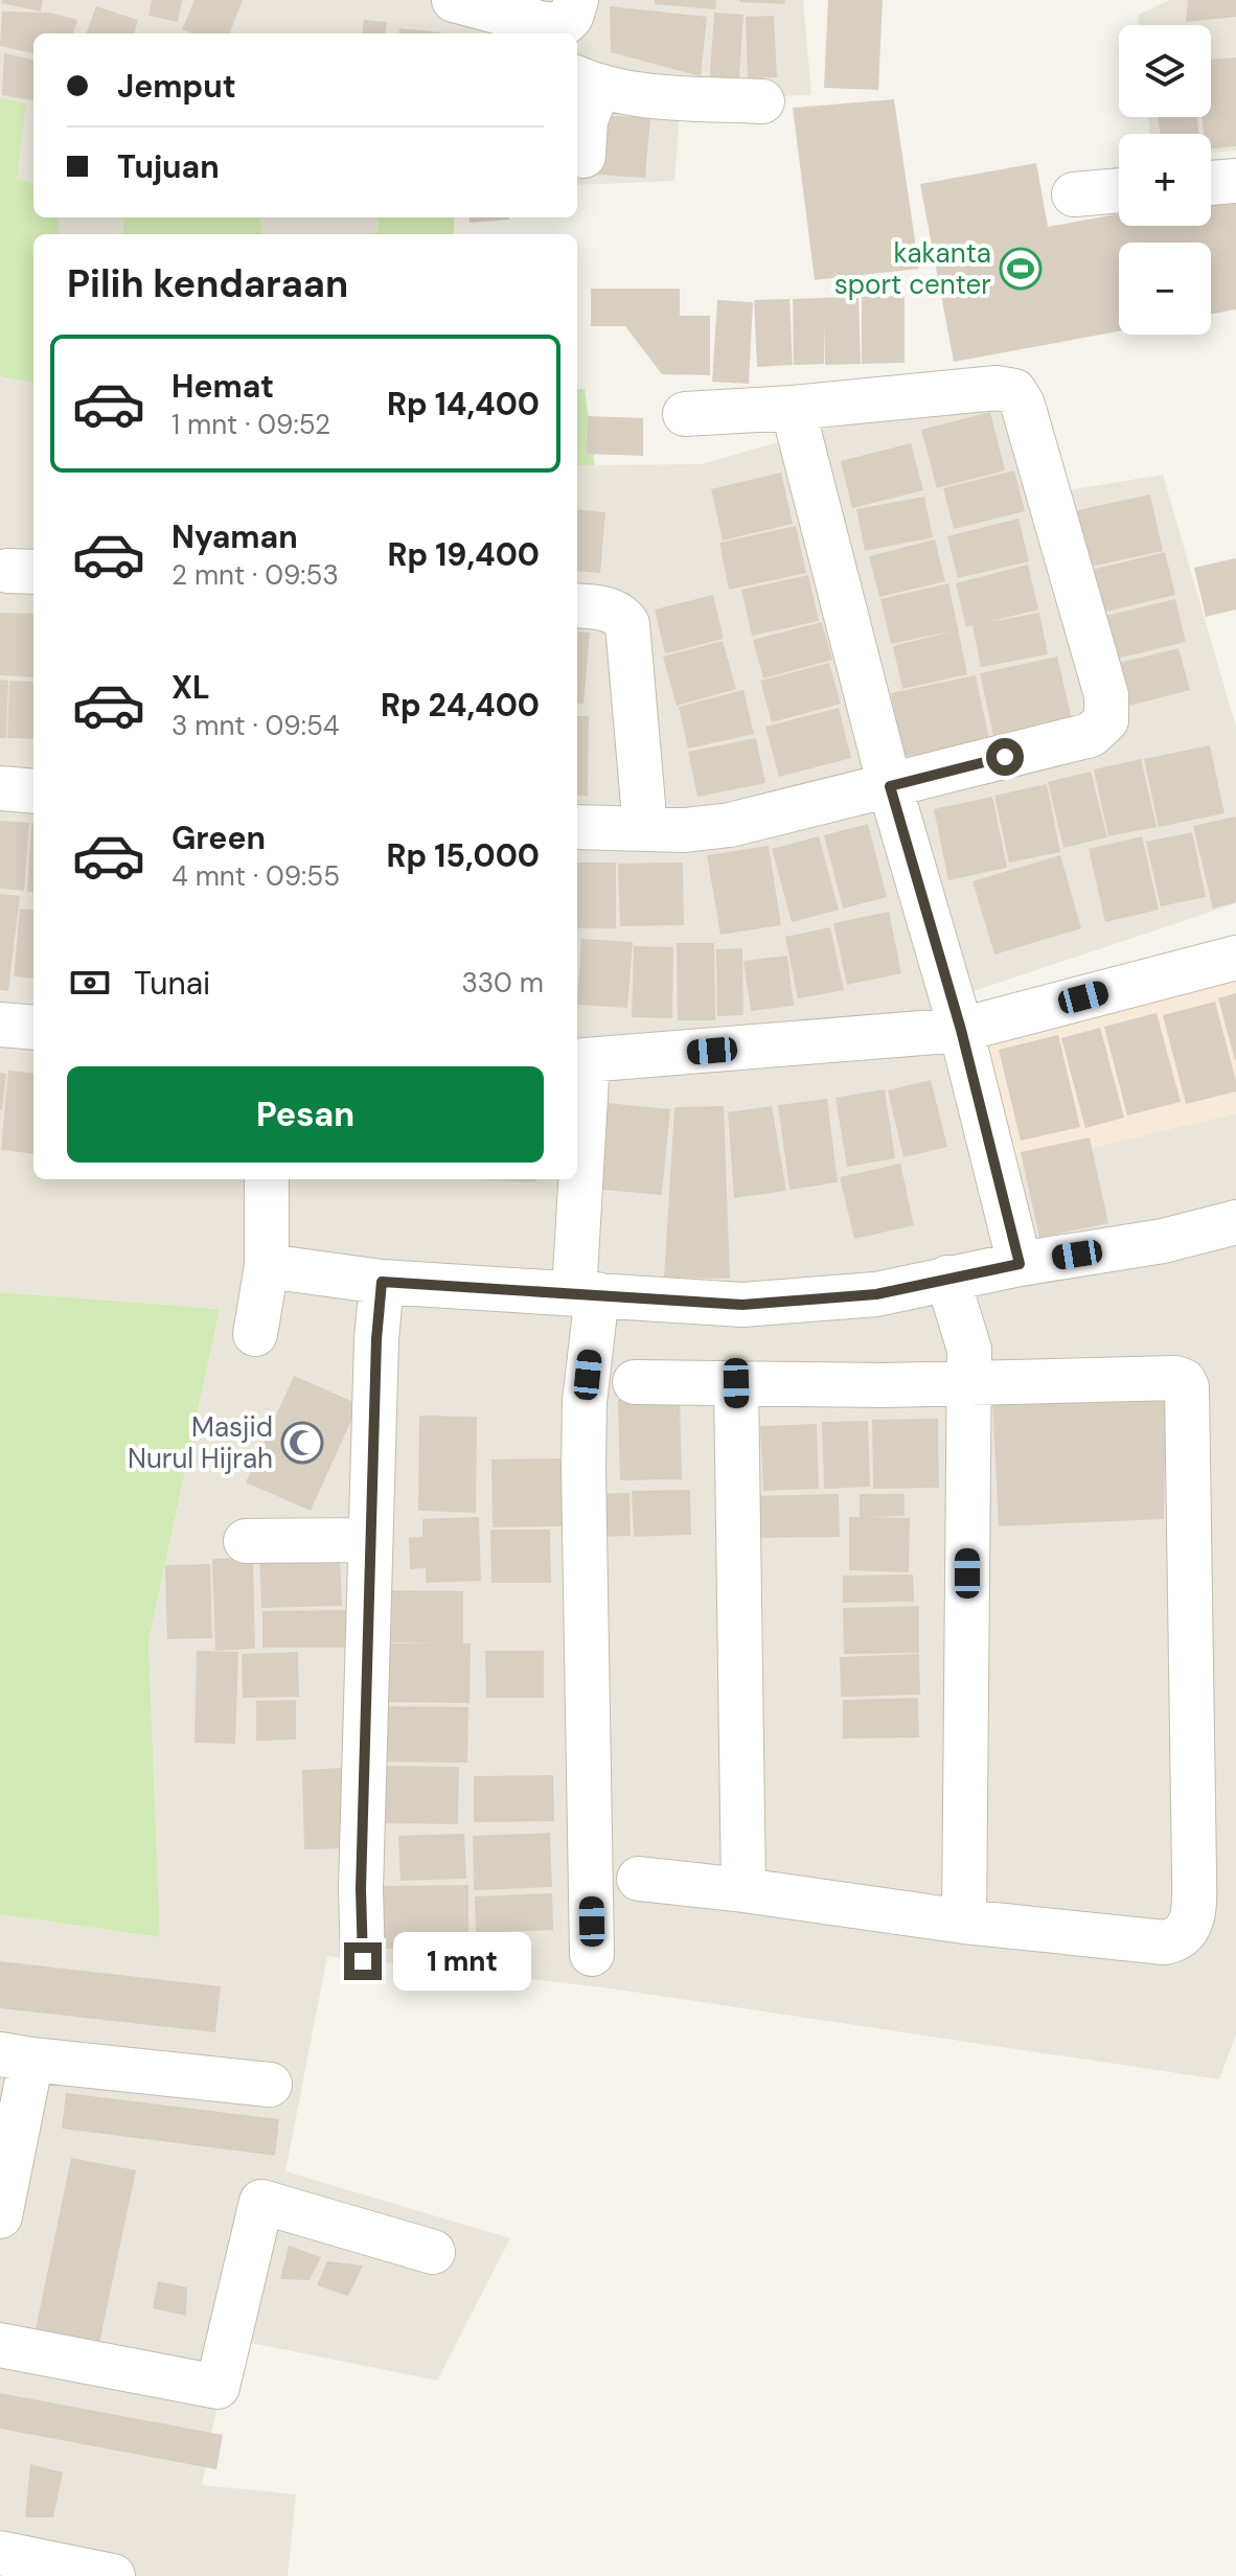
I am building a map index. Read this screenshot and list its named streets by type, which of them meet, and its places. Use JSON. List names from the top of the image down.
{
  "places": {
    "sports": ["kakanta sport center"],
    "mosque": ["Masjid Nurul Hijrah"]
  },
  "page": {
    "map_buttons": ["+", "−"],
    "banner": ["Jemput", "Tujuan"],
    "heading": "Pilih kendaraan",
    "list": [
      {
        "name": "Hemat",
        "note": "1 mnt · 09:52",
        "value": "Rp 14,400"
      },
      {
        "name": "Nyaman",
        "note": "2 mnt · 09:53",
        "value": "Rp 19,400"
      },
      {
        "name": "XL",
        "note": "3 mnt · 09:54",
        "value": "Rp 24,400"
      },
      {
        "name": "Green",
        "note": "4 mnt · 09:55",
        "value": "Rp 15,000"
      }
    ],
    "pay": ["Tunai", "330 m"],
    "buttons": "Pesan",
    "bubble": "1 mnt"
  }
}
